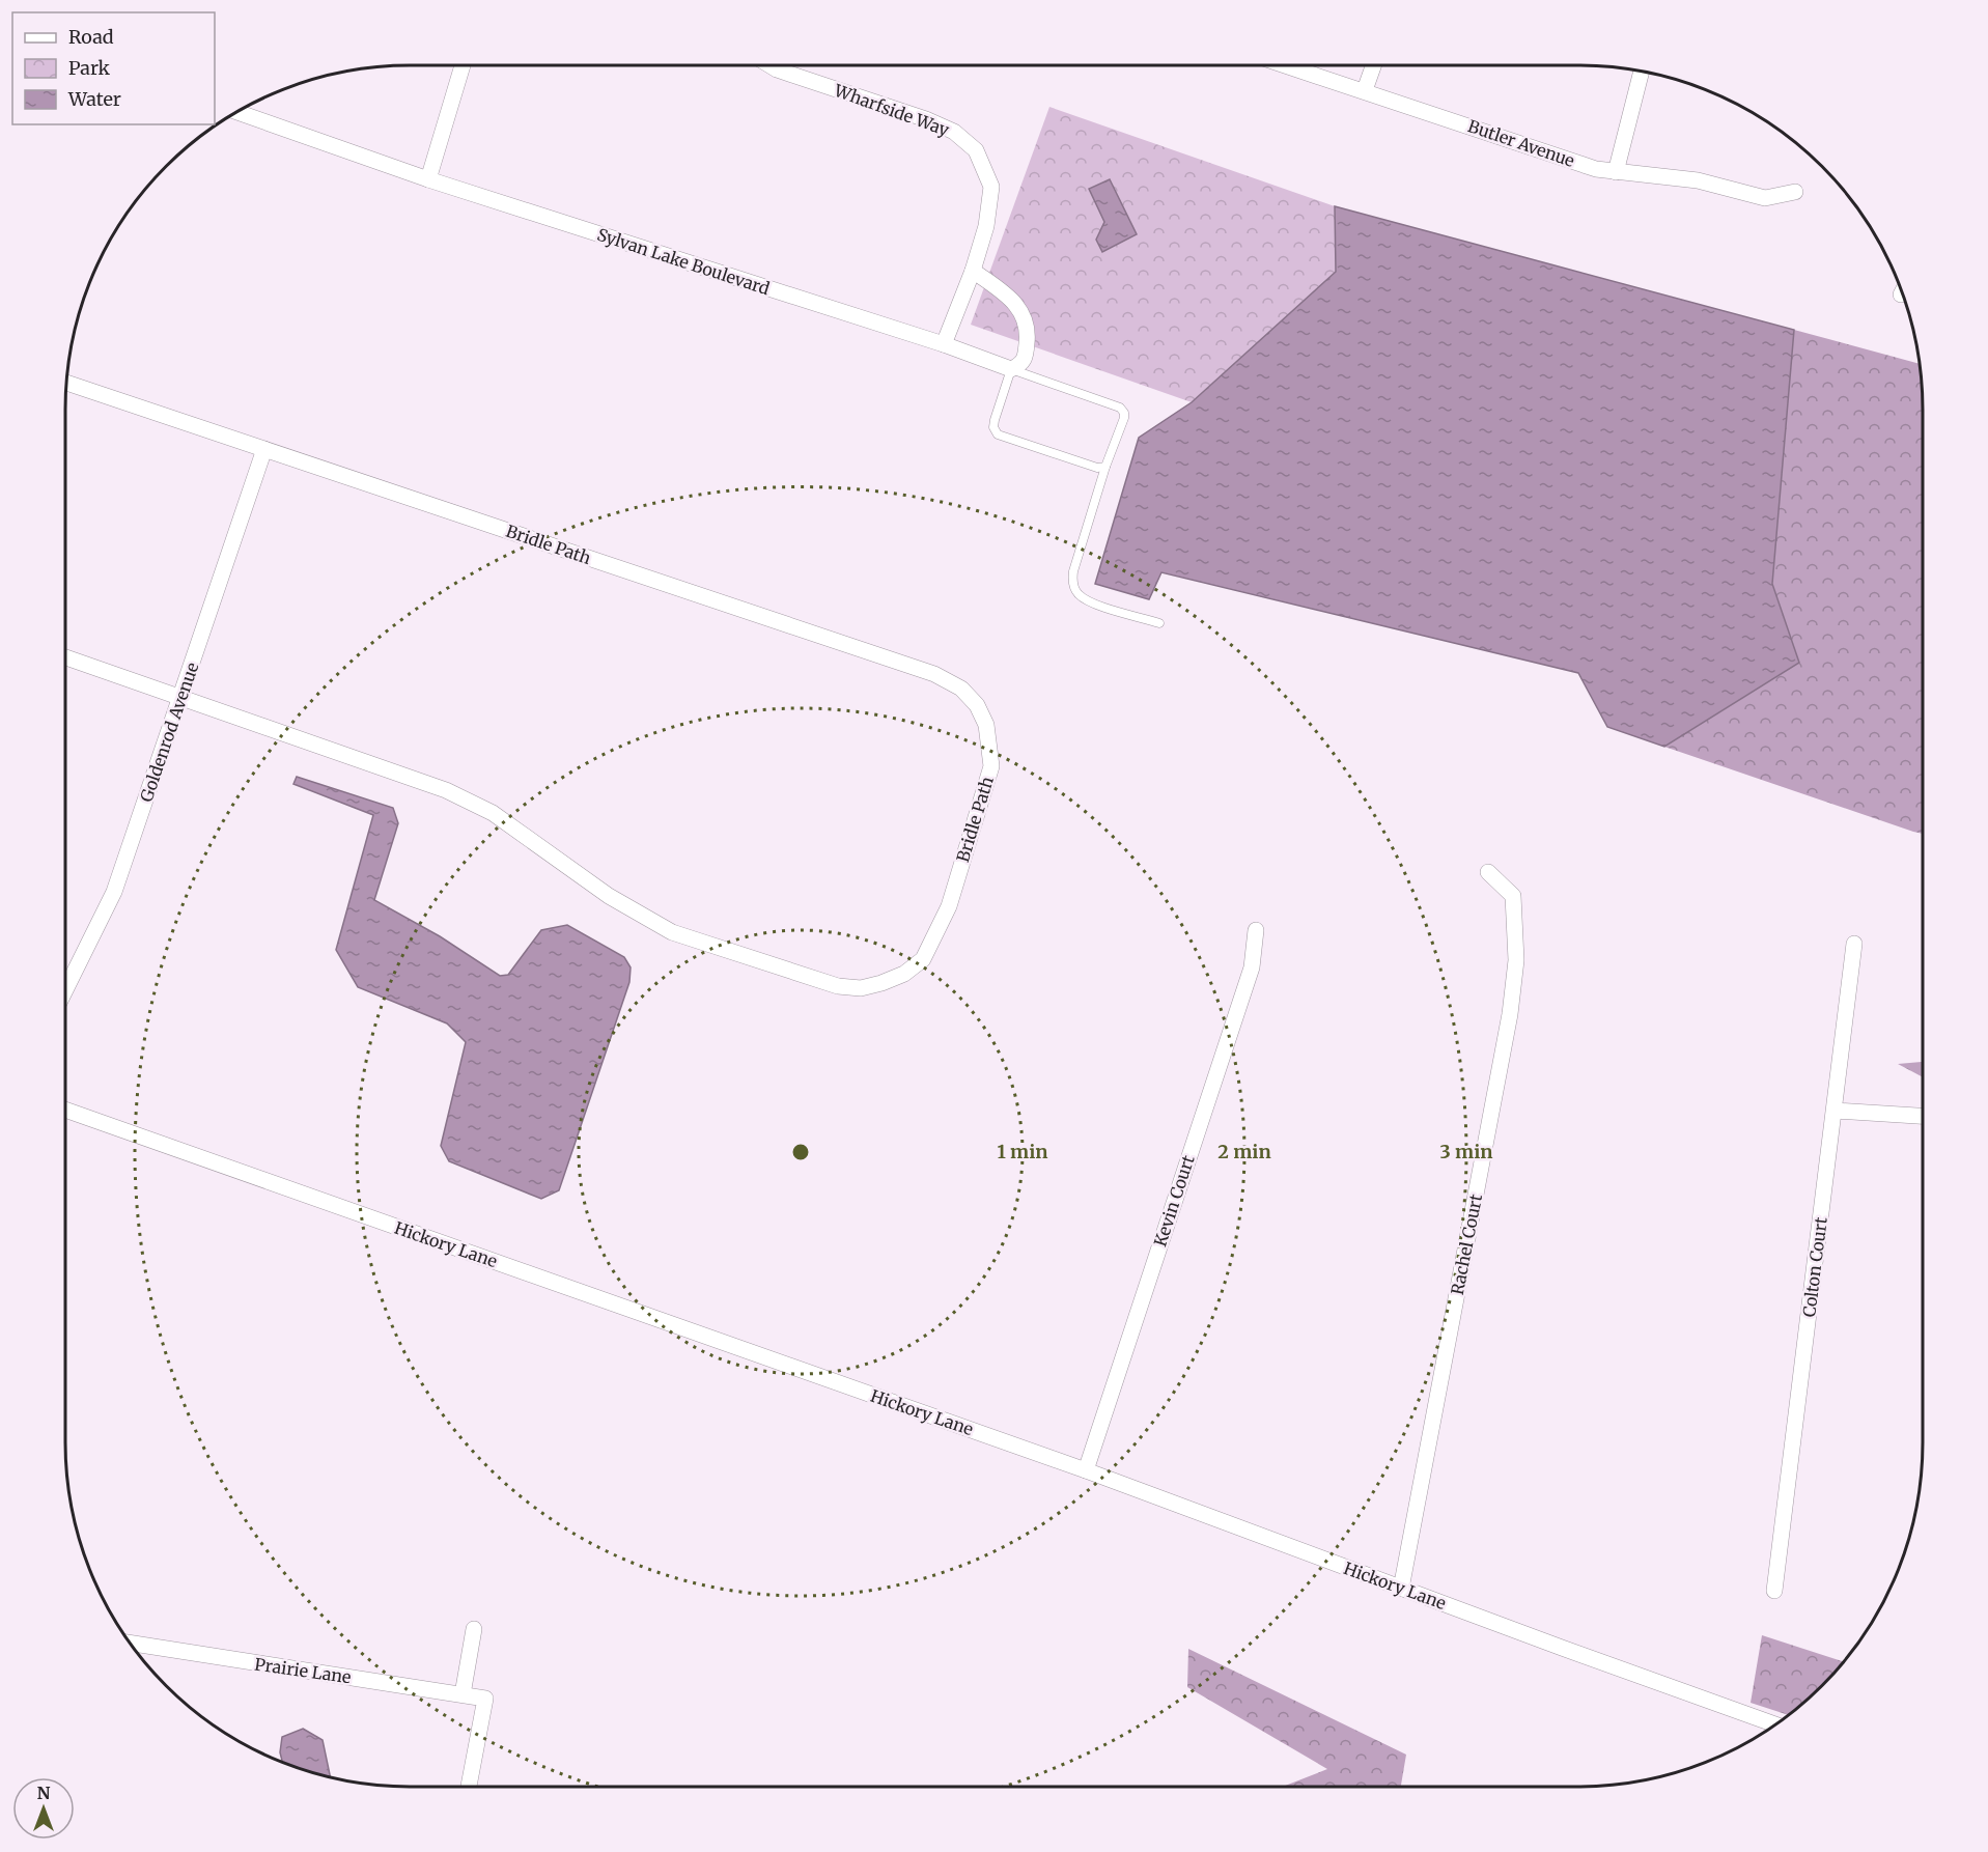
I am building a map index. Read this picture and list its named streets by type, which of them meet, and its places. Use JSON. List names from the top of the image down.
{
  "streets": {
    "street": [
      "Wharfside Way",
      "Butler Avenue",
      "Sylvan Lake Boulevard",
      "Bridle Path",
      "Goldenrod Avenue",
      "Kevin Court",
      "Hickory Lane",
      "Rachel Court",
      "Colton Court",
      "Prairie Lane"
    ]
  },
  "crossings": [
    ["Wharfside Way", "Sylvan Lake Boulevard"],
    ["Bridle Path", "Goldenrod Avenue"],
    ["Kevin Court", "Hickory Lane"],
    ["Hickory Lane", "Rachel Court"]
  ],
  "legend": ["Road", "Park", "Water"],
  "north": "top",
  "rings": ["1 min", "2 min", "3 min"]
}
